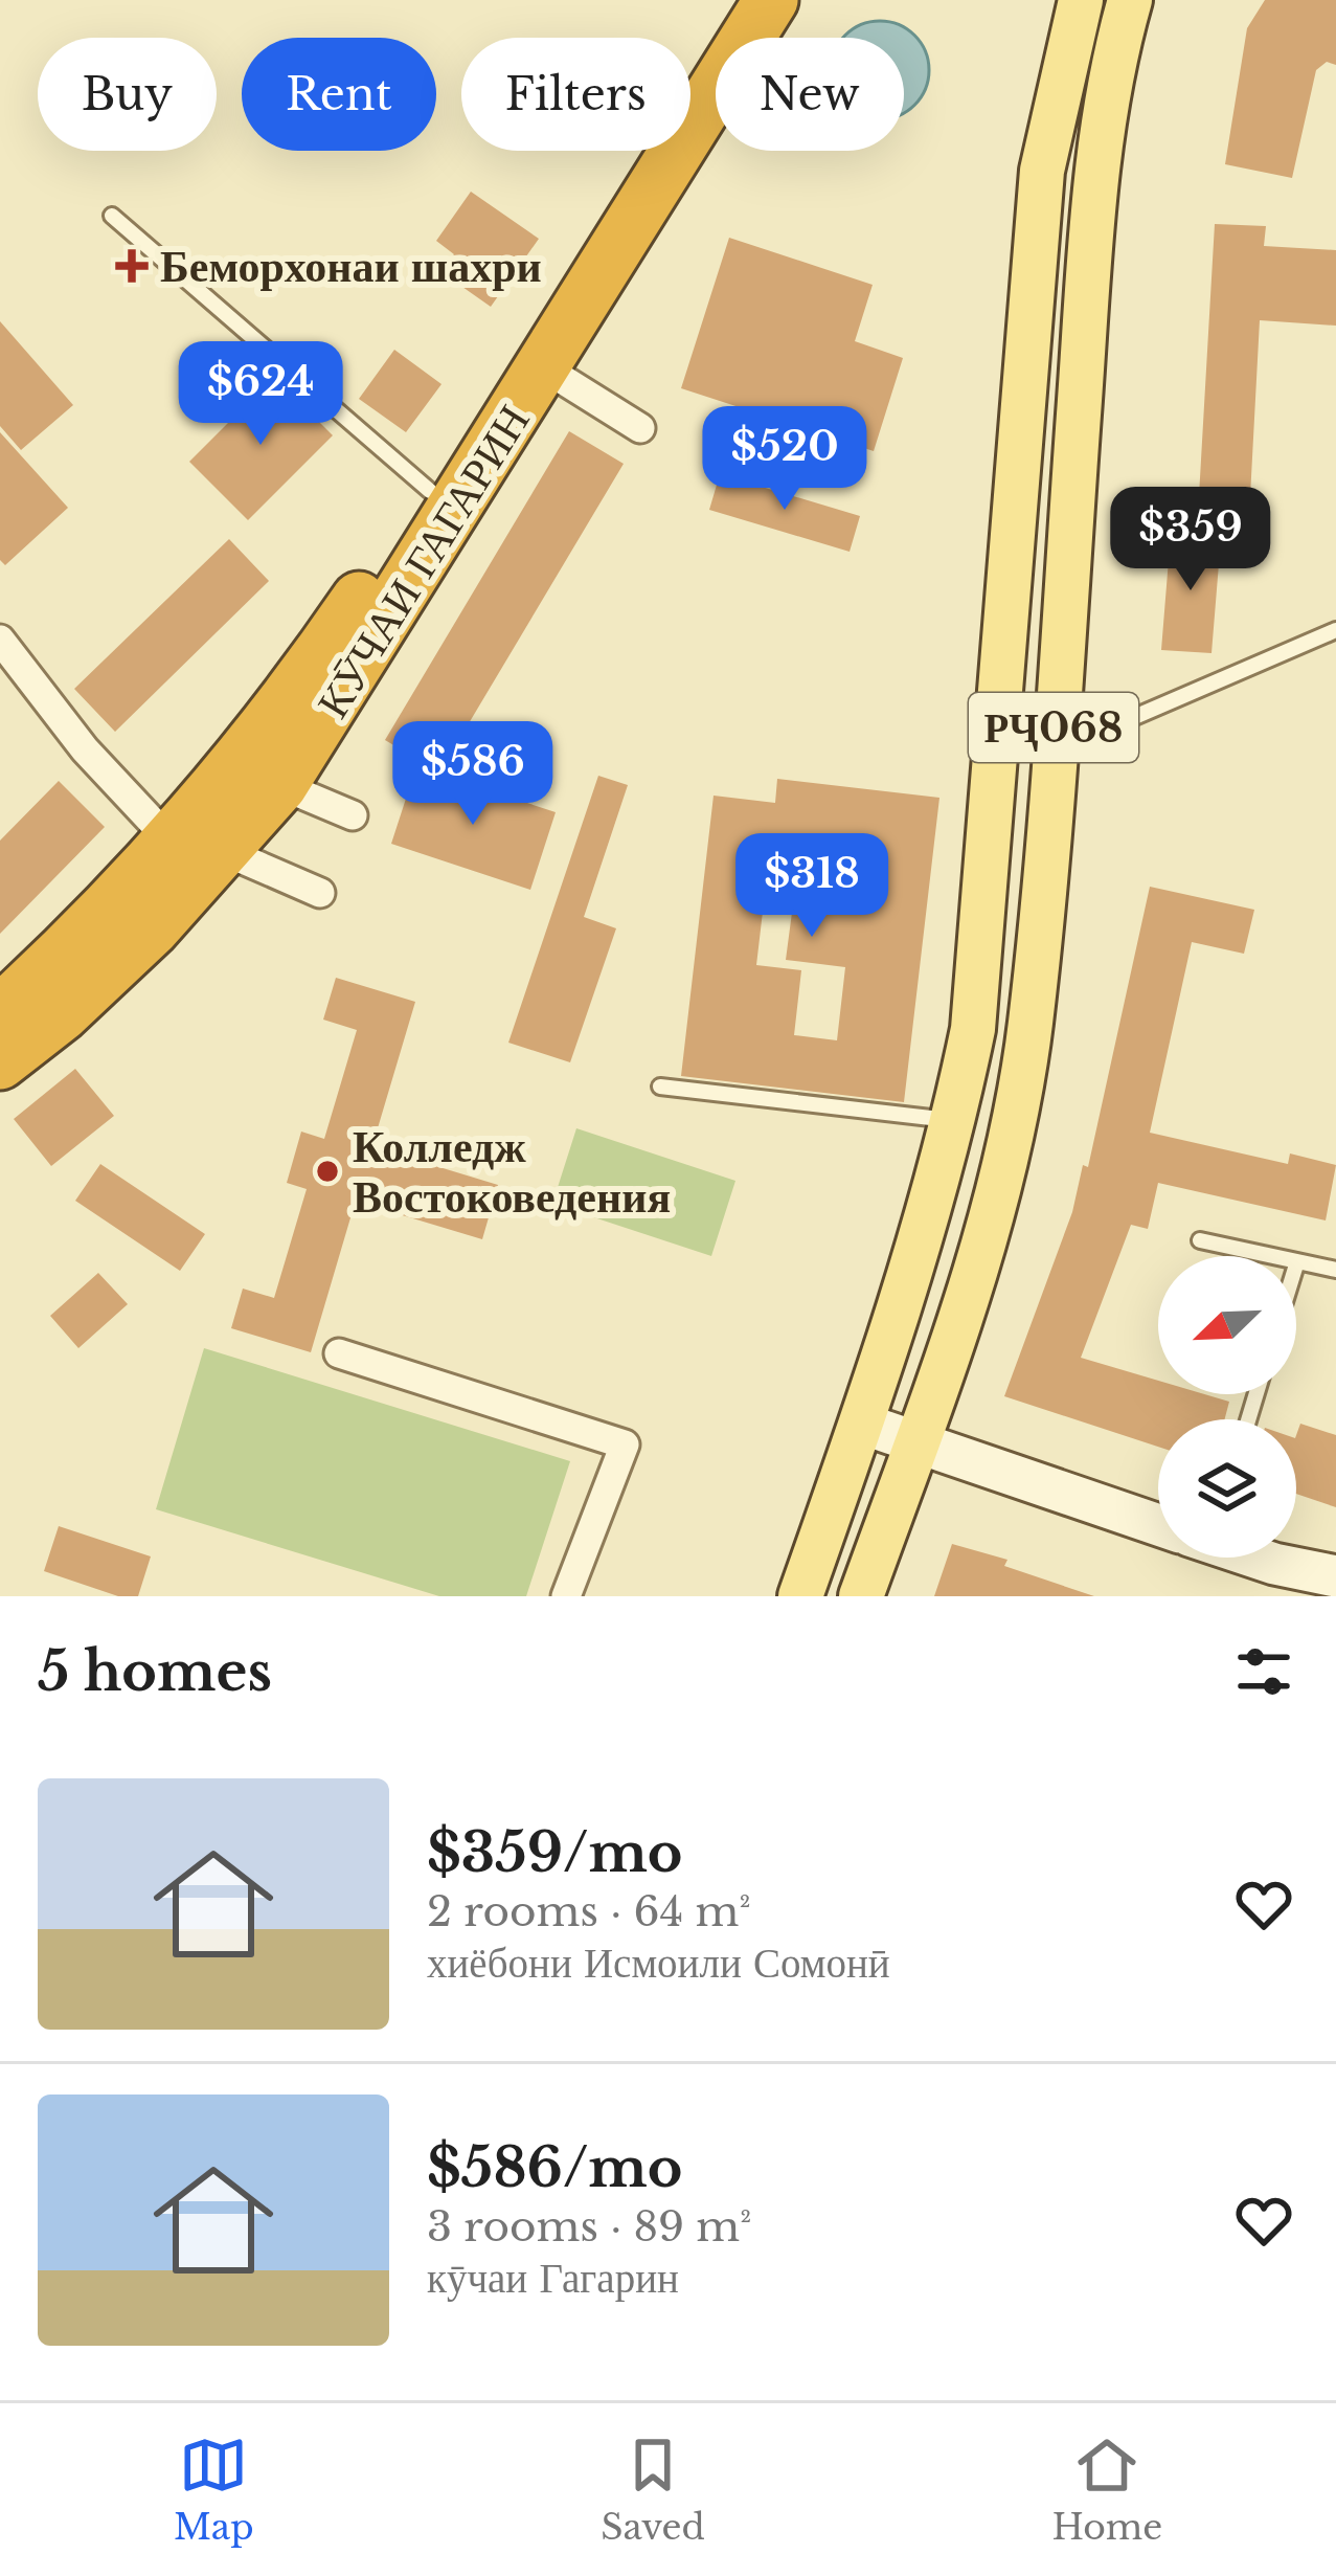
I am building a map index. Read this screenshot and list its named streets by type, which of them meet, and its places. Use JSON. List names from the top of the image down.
{
  "streets": {
    "highway": ["КӮЧАИ ГАГАРИН"],
    "main road": ["РҶ068"]
  },
  "places": {
    "health": ["Беморхонаи шахри"],
    "other": ["Колледж Востоковедения"]
  },
  "north": "bottom left",
  "page": {
    "chip": [
      "Buy",
      "Rent",
      "Filters",
      "New"
    ],
    "price": [
      "$624",
      "$520",
      "$359",
      "$586",
      "$318"
    ],
    "heading": "5 homes",
    "list": [
      {
        "name": "$359/mo",
        "note": "2 rooms · 64 m² · хиёбони Исмоили Сомонӣ"
      },
      {
        "name": "$586/mo",
        "note": "3 rooms · 89 m² · кӯчаи Гагарин"
      }
    ],
    "tabs": ["Map", "Saved", "Home"]
  }
}
